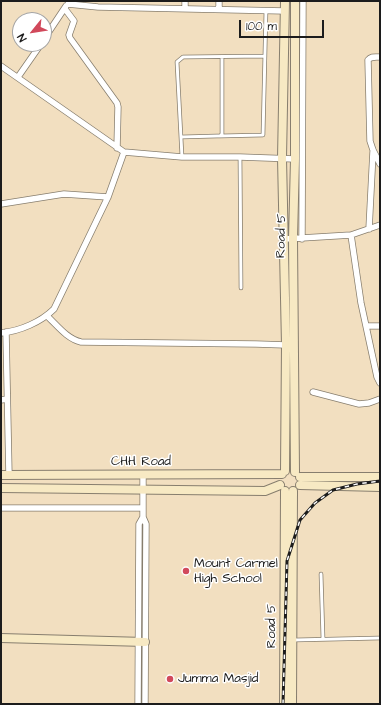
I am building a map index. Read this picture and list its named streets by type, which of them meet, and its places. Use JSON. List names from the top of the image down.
{
  "streets": {
    "street": ["Road 5", "CHH Road"]
  },
  "crossings": [
    ["Road 5", "CHH Road"]
  ],
  "places": ["Mount Carmel High School", "Jumma Masjid"],
  "scale_bar": "100 m",
  "north": "bottom left"
}
